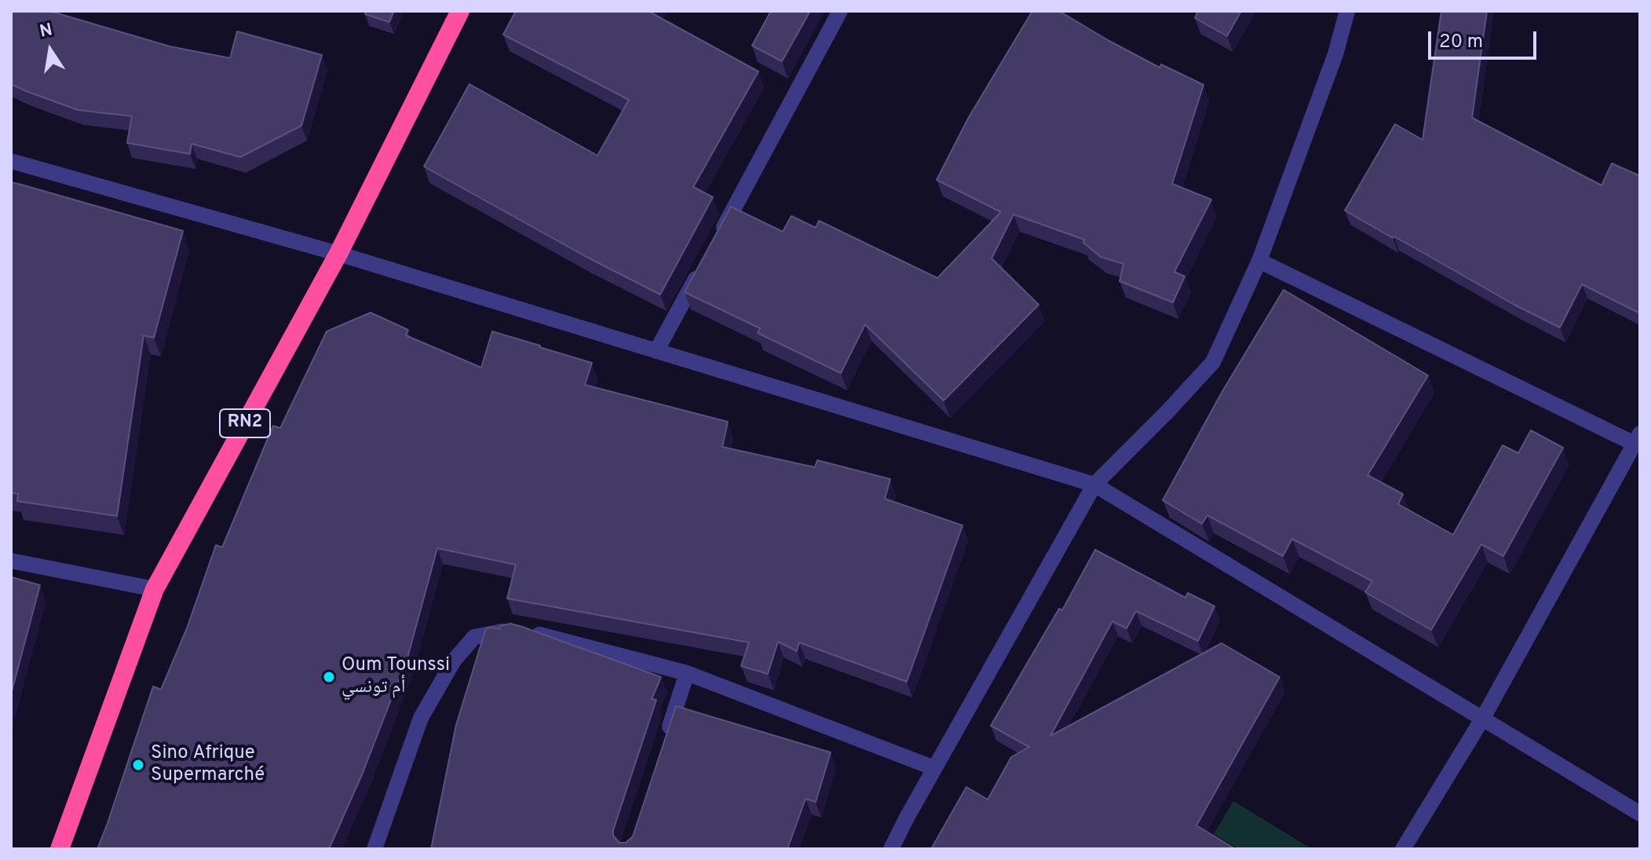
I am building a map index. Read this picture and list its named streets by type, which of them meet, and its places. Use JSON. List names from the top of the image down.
{
  "streets": {
    "highway": ["RN2"]
  },
  "places": ["Oum Tounssi أم تونسي", "Sino Afrique Supermarché"],
  "scale_bar": "20 m",
  "north": "top"
}
